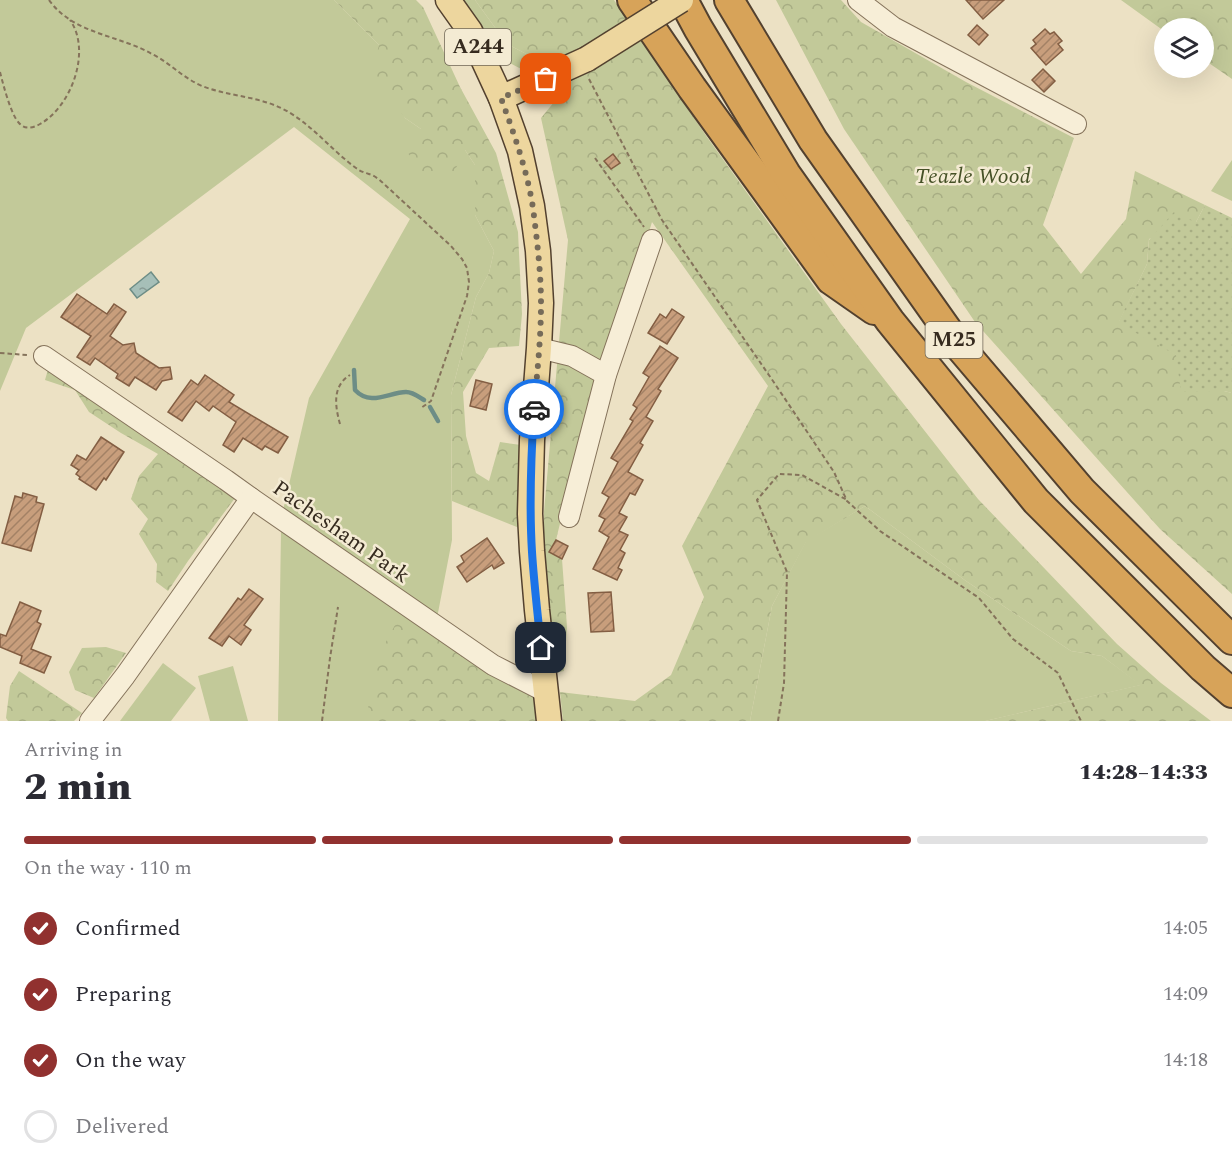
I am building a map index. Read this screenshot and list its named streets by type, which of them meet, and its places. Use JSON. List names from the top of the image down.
{
  "streets": {
    "highway": ["M25"],
    "main road": ["A244"],
    "street": ["Pachesham Park"]
  },
  "crossings": [
    ["A244", "Pachesham Park"]
  ],
  "parks": ["Teazle Wood"],
  "page": {
    "heading": ["2 min", "Arriving in", "14:28–14:33"],
    "bar": "On the way · 110 m",
    "list": [
      ["Confirmed", "14:05"],
      ["Preparing", "14:09"],
      ["On the way", "14:18"],
      "Delivered"
    ]
  }
}
